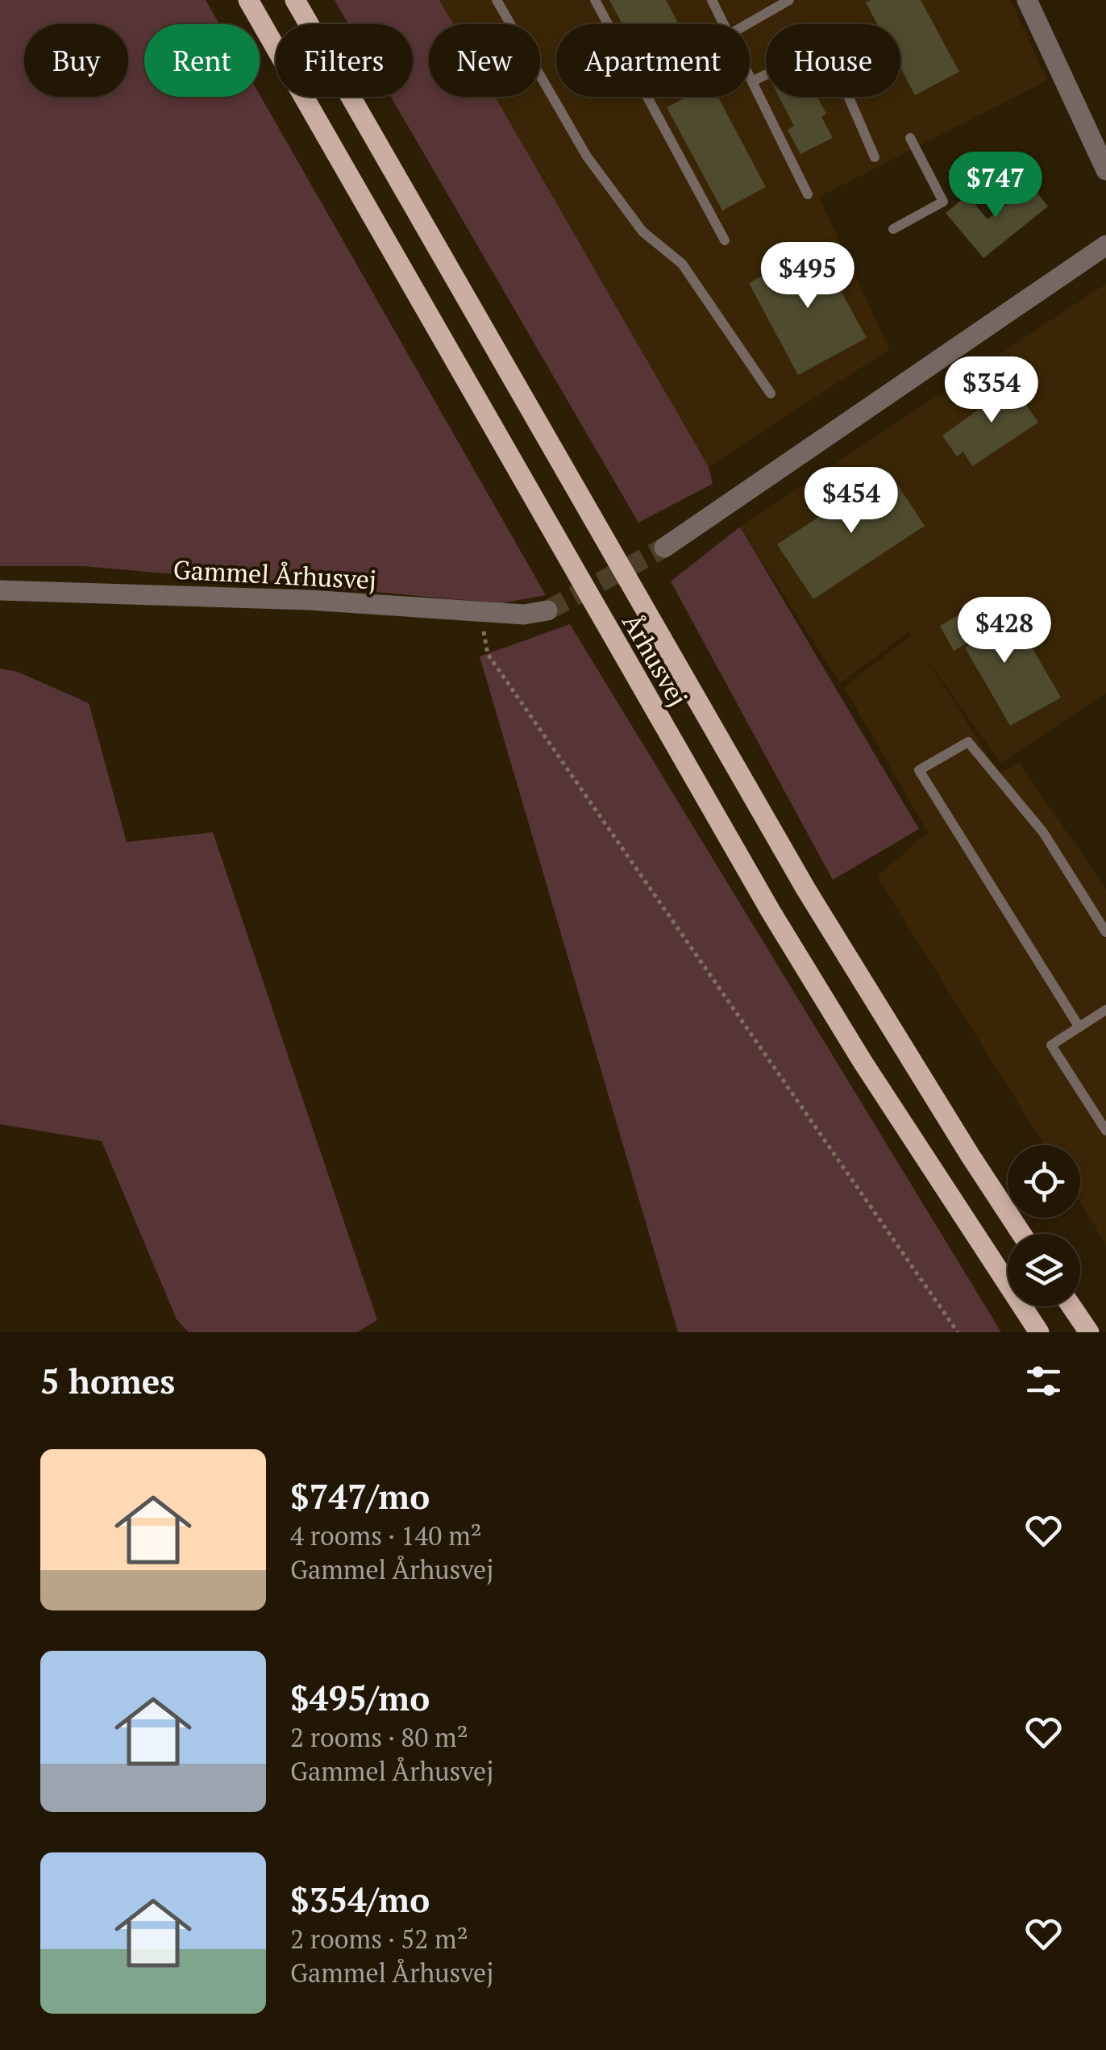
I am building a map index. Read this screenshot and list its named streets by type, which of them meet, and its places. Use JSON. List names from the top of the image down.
{
  "streets": {
    "main road": ["Århusvej"],
    "street": ["Gammel Århusvej"]
  },
  "page": {
    "chip": [
      "Buy",
      "Rent",
      "Filters",
      "New",
      "Apartment",
      "House"
    ],
    "price": [
      "$747",
      "$495",
      "$354",
      "$454",
      "$428"
    ],
    "heading": "5 homes",
    "list": [
      {
        "name": "$747/mo",
        "note": "4 rooms · 140 m² · Gammel Århusvej"
      },
      {
        "name": "$495/mo",
        "note": "2 rooms · 80 m² · Gammel Århusvej"
      },
      {
        "name": "$354/mo",
        "note": "2 rooms · 52 m² · Gammel Århusvej"
      }
    ]
  }
}
